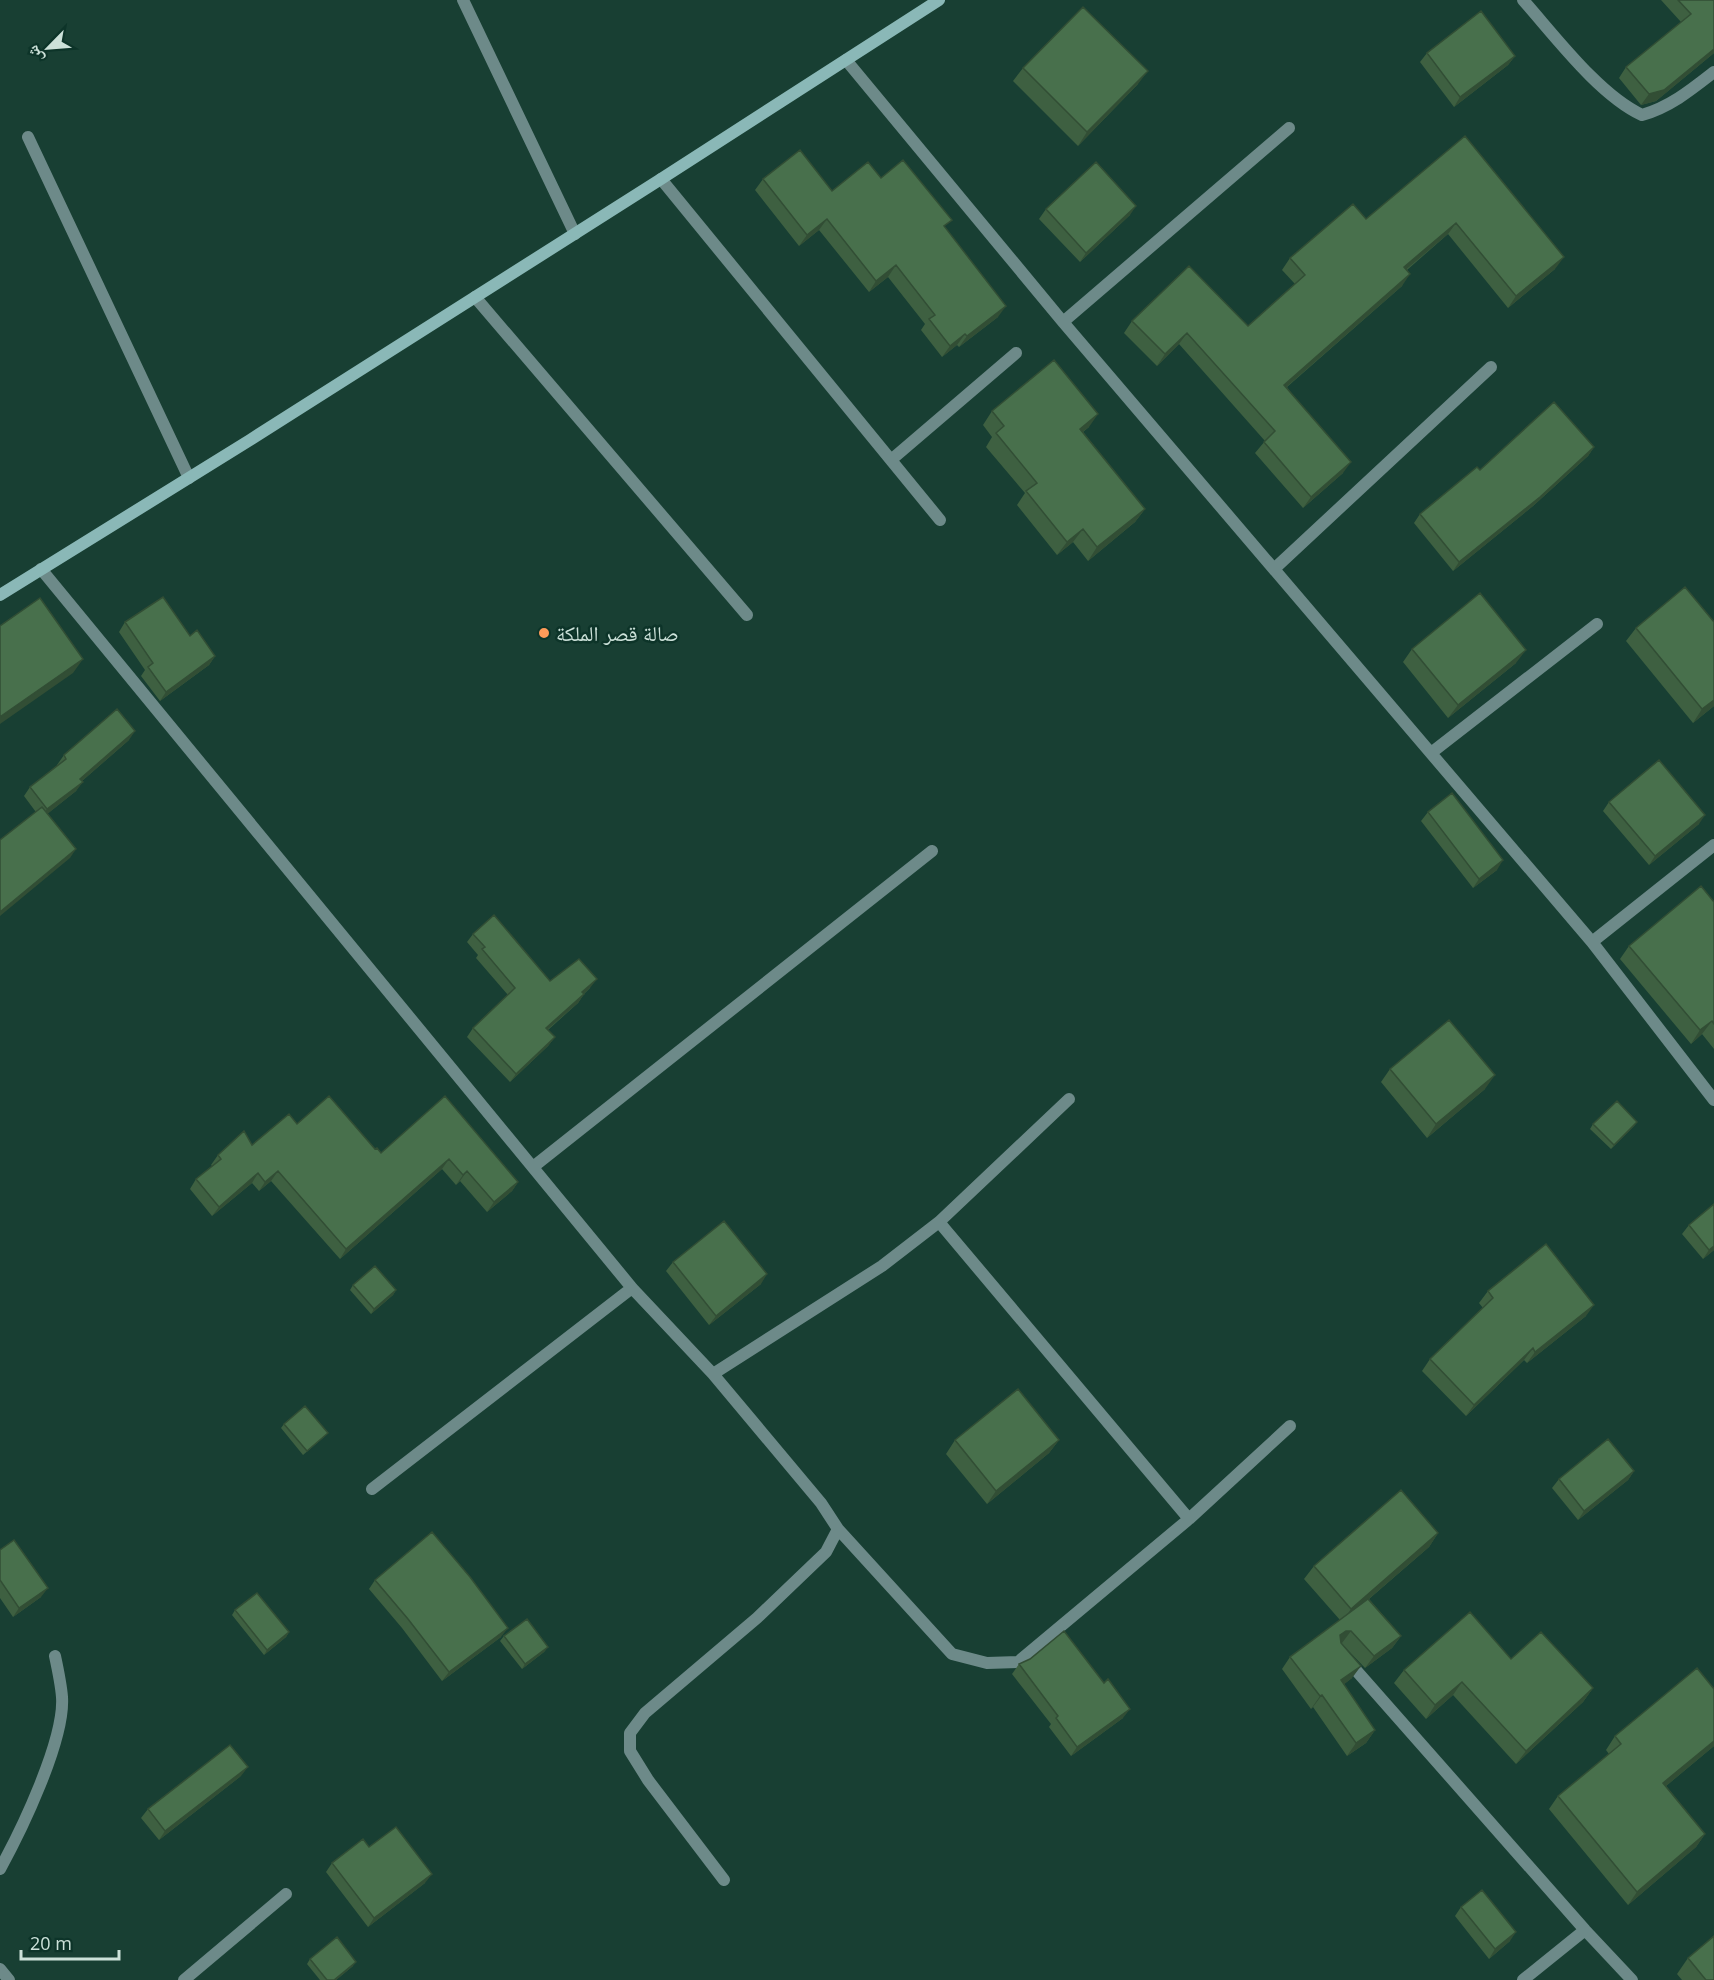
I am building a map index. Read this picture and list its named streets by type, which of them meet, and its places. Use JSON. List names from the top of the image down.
{
  "places": ["صالة قصر الملكة"],
  "scale_bar": "20 m",
  "north": "bottom left"
}
